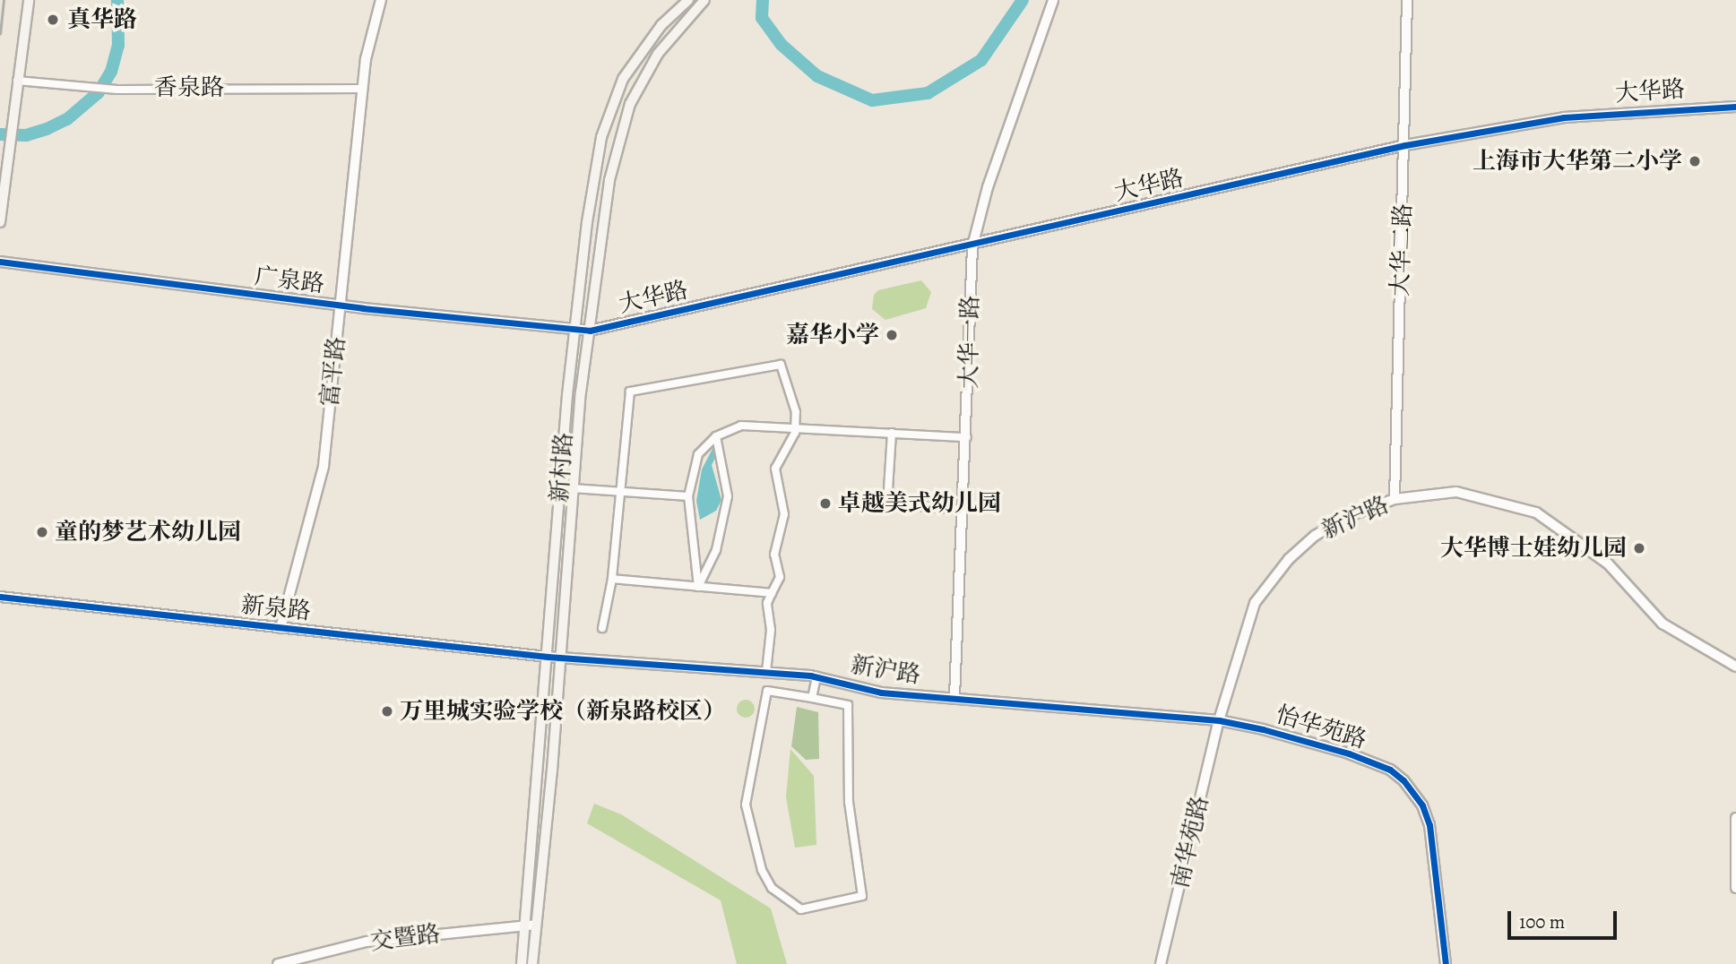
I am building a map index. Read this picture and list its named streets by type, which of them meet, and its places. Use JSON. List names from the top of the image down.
{
  "streets": {
    "main road": ["新村路"],
    "street": [
      "香泉路",
      "大华路",
      "大华二路",
      "广泉路",
      "大华一路",
      "富平路",
      "新沪路",
      "新泉路",
      "怡华苑路",
      "南华苑路",
      "交暨路"
    ]
  },
  "crossings": [
    ["香泉路", "富平路"],
    ["大华路", "大华二路"],
    ["大华路", "广泉路"],
    ["大华路", "大华一路"],
    ["大华路", "新村路"],
    ["大华二路", "新沪路"],
    ["广泉路", "富平路"],
    ["广泉路", "新村路"],
    ["大华一路", "新沪路"],
    ["富平路", "新泉路"],
    ["新村路", "新沪路"],
    ["新村路", "新泉路"],
    ["新村路", "交暨路"],
    ["新沪路", "新泉路"],
    ["新沪路", "怡华苑路"],
    ["新沪路", "南华苑路"],
    ["怡华苑路", "南华苑路"]
  ],
  "places": [
    "真华路",
    "上海市大华第二小学",
    "嘉华小学",
    "卓越美式幼儿园",
    "童的梦艺术幼儿园",
    "大华博士娃幼儿园",
    "万里城实验学校（新泉路校区）"
  ],
  "scale_bar": "100 m"
}
